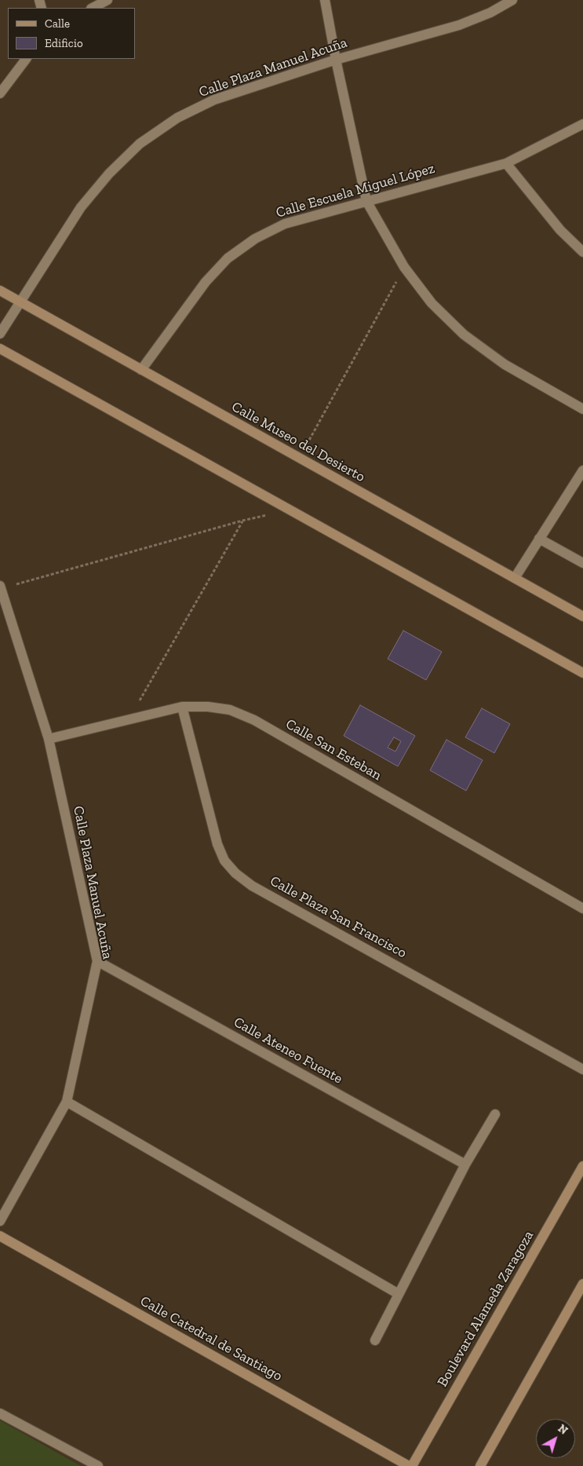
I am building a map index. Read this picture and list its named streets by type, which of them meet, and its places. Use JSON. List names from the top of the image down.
{
  "streets": {
    "street": [
      "Calle Plaza Manuel Acuña",
      "Calle Escuela Miguel López",
      "Calle Museo del Desierto",
      "Calle San Esteban",
      "Calle Plaza San Francisco",
      "Calle Ateneo Fuente",
      "Boulevard Alameda Zaragoza",
      "Calle Catedral de Santiago"
    ]
  },
  "crossings": [
    ["Calle Plaza Manuel Acuña", "Calle Museo del Desierto"],
    ["Calle Plaza Manuel Acuña", "Calle San Esteban"],
    ["Calle Plaza Manuel Acuña", "Calle Ateneo Fuente"],
    ["Calle Escuela Miguel López", "Calle Museo del Desierto"],
    ["Calle San Esteban", "Calle Plaza San Francisco"]
  ],
  "legend": ["Calle", "Edificio"],
  "north": "top right"
}
